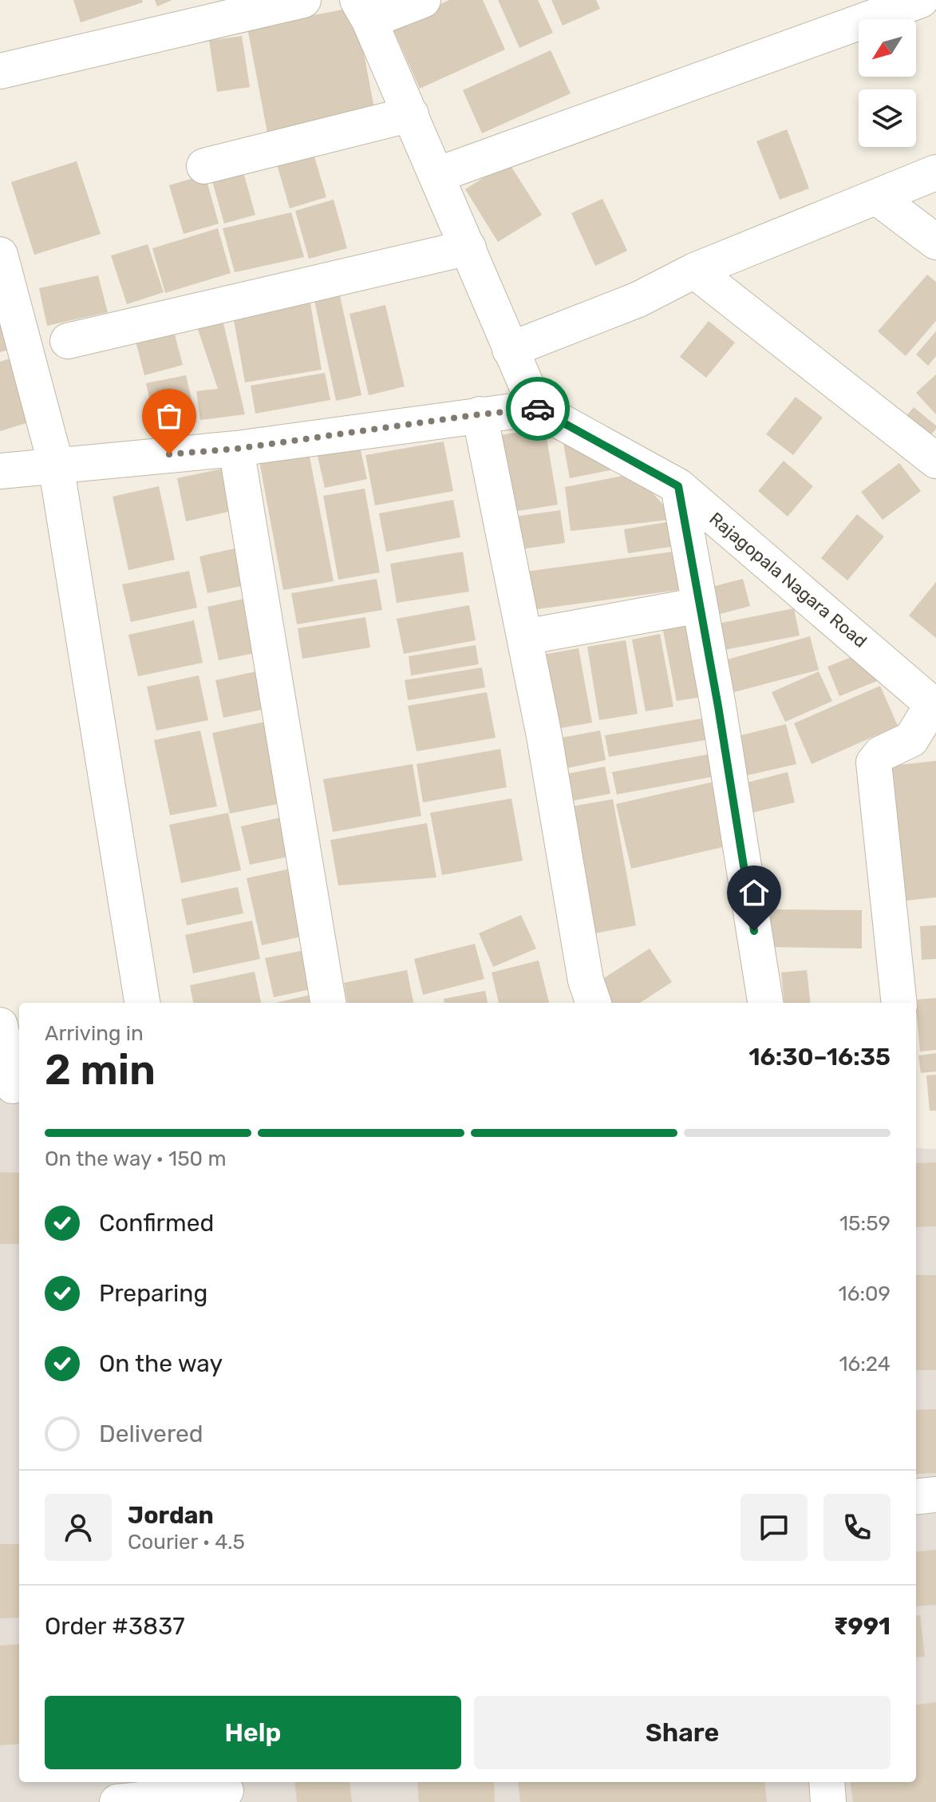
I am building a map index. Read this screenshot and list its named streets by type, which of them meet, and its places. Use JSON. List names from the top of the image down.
{
  "streets": {
    "street": ["Rajagopala Nagara Road"]
  },
  "north": "bottom left",
  "page": {
    "heading": ["2 min", "Arriving in", "16:30–16:35"],
    "panel": [
      "Jordan",
      "Courier · 4.5",
      "Order #3837",
      "₹991"
    ],
    "bar": "On the way · 150 m",
    "list": [
      ["Confirmed", "15:59"],
      ["Preparing", "16:09"],
      ["On the way", "16:24"],
      "Delivered"
    ],
    "buttons": ["Help", "Share"]
  }
}
